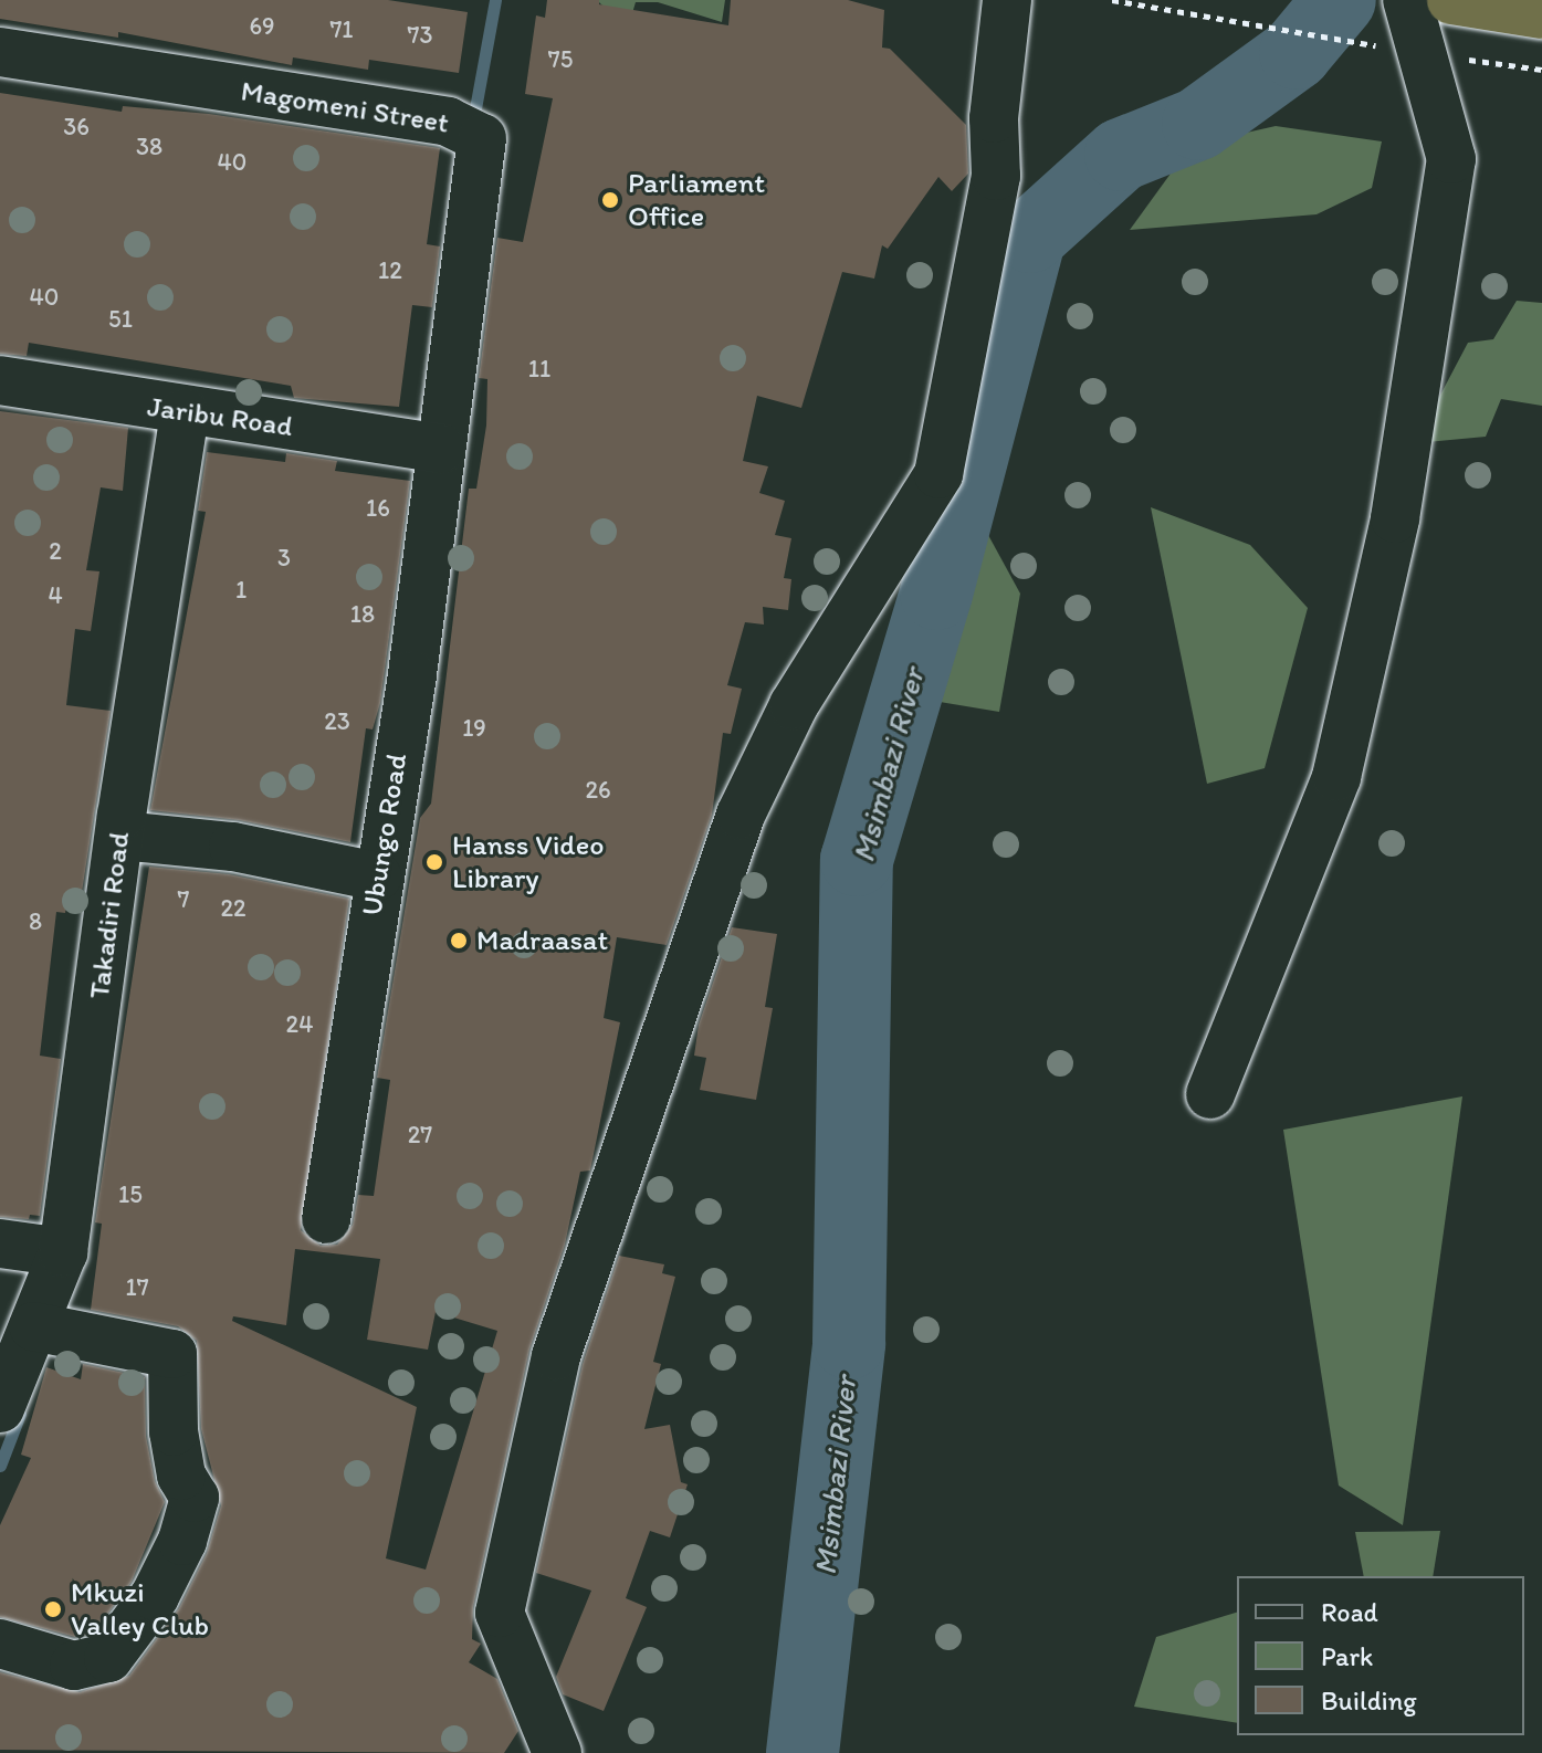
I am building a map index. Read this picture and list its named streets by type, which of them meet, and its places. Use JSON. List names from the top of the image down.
{
  "streets": {
    "street": [
      "Magomeni Street",
      "Jaribu Road",
      "Ubungo Road",
      "Takadiri Road"
    ]
  },
  "crossings": [
    ["Magomeni Street", "Jaribu Road"],
    ["Magomeni Street", "Ubungo Road"],
    ["Jaribu Road", "Ubungo Road"],
    ["Jaribu Road", "Takadiri Road"]
  ],
  "water": ["Msimbazi River"],
  "places": [
    "Parliament Office",
    "Hanss Video Library",
    "Madraasat",
    "Mkuzi Valley Club"
  ],
  "house_numbers": [
    "69",
    "71",
    "73",
    "75",
    "36",
    "38",
    "40",
    "12",
    "40",
    "51",
    "11",
    "16",
    "2",
    "3",
    "1",
    "4",
    "18",
    "23",
    "19",
    "26",
    "7",
    "22",
    "8",
    "24",
    "27",
    "15",
    "17"
  ],
  "legend": ["Road", "Park", "Building"]
}
